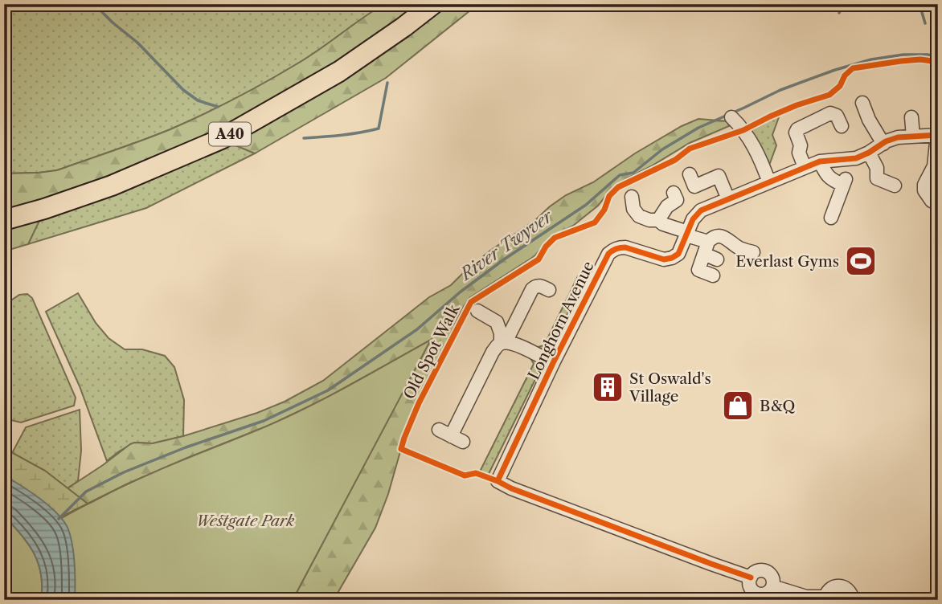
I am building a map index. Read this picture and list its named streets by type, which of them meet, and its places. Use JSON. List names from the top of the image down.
{
  "streets": {
    "highway": ["A40"],
    "street": ["Longhorn Avenue"],
    "cycle path": ["Old Spot Walk"]
  },
  "water": ["River Twyver"],
  "parks": ["Westgate Park"],
  "places": {
    "sports": ["Everlast Gyms"],
    "building": ["St Oswald's Village"],
    "shop": ["B&Q"]
  }
}
